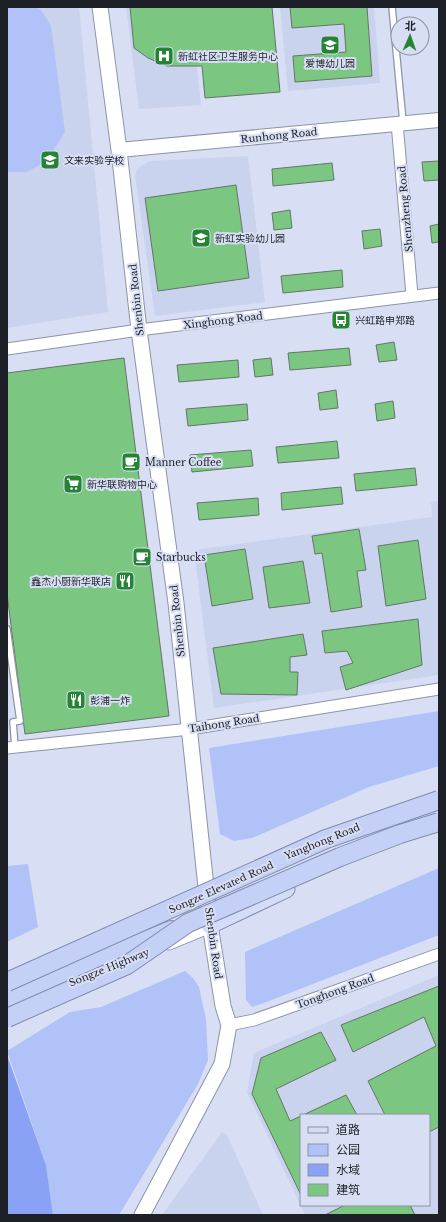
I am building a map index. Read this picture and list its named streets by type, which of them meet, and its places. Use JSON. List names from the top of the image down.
{
  "streets": {
    "highway": ["Songze Elevated Road"],
    "main road": ["Shenbin Road", "Yanghong Road", "Songze Highway"],
    "street": [
      "Runhong Road",
      "Shenzheng Road",
      "Xinghong Road",
      "Taihong Road",
      "Tonghong Road"
    ]
  },
  "crossings": [
    ["Runhong Road", "Shenzheng Road"],
    ["Runhong Road", "Shenbin Road"],
    ["Shenzheng Road", "Xinghong Road"],
    ["Shenbin Road", "Xinghong Road"],
    ["Shenbin Road", "Taihong Road"],
    ["Shenbin Road", "Yanghong Road"],
    ["Shenbin Road", "Songze Highway"],
    ["Shenbin Road", "Tonghong Road"],
    ["Yanghong Road", "Songze Elevated Road"],
    ["Songze Elevated Road", "Songze Highway"]
  ],
  "places": {
    "school or university": ["爱博幼儿园", "文来实验学校", "新虹实验幼儿园"],
    "hospital": ["新虹社区卫生服务中心"],
    "bus stop": ["兴虹路申郑路"],
    "cafe": ["Manner Coffee", "Starbucks"],
    "supermarket": ["新华联购物中心"],
    "restaurant": ["鑫杰小厨新华联店", "彭浦一炸"]
  },
  "legend": [
    "道路",
    "公园",
    "水域",
    "建筑"
  ],
  "north": "top"
}
